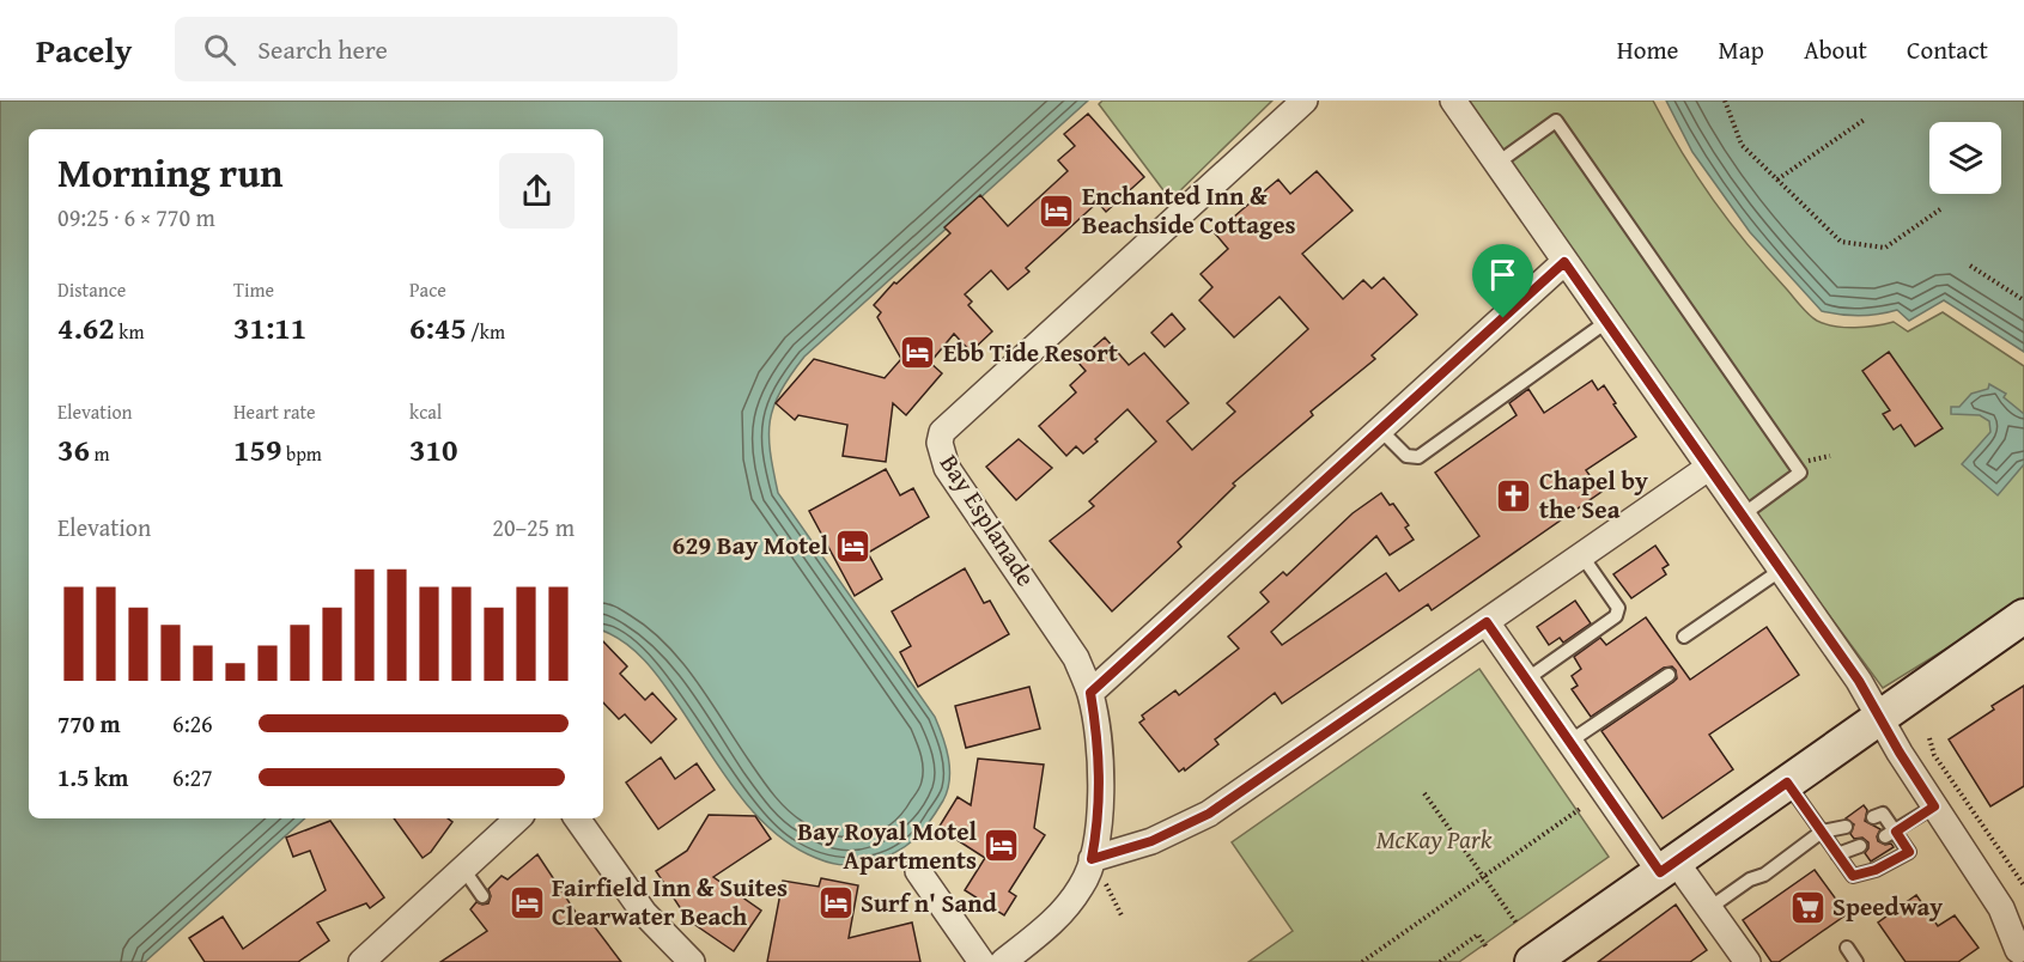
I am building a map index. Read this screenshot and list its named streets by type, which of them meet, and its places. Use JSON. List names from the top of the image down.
{
  "streets": {
    "street": ["Bay Esplanade"]
  },
  "parks": ["McKay Park"],
  "places": {
    "hotel": [
      "Enchanted Inn & Beachside Cottages",
      "Ebb Tide Resort",
      "629 Bay Motel",
      "Bay Royal Motel Apartments",
      "Fairfield Inn & Suites Clearwater Beach",
      "Surf n' Sand"
    ],
    "church": ["Chapel by the Sea"],
    "supermarket": ["Speedway"]
  },
  "page": {
    "header": "Pacely",
    "search": "Search here",
    "nav": [
      "Home",
      "Map",
      "About",
      "Contact"
    ],
    "heading": ["Morning run", "09:25 · 6 × 770 m"],
    "stats": [
      ["Distance", "4.62 km"],
      ["Time", "31:11"],
      ["Pace", "6:45 /km"],
      ["Elevation", "36 m"],
      ["Heart rate", "159 bpm"],
      ["kcal", "310"]
    ],
    "chart": ["Elevation", "20–25 m"],
    "list": [
      {
        "name": "770 m",
        "note": "6:26"
      },
      {
        "name": "1.5 km",
        "note": "6:27"
      }
    ]
  }
}
